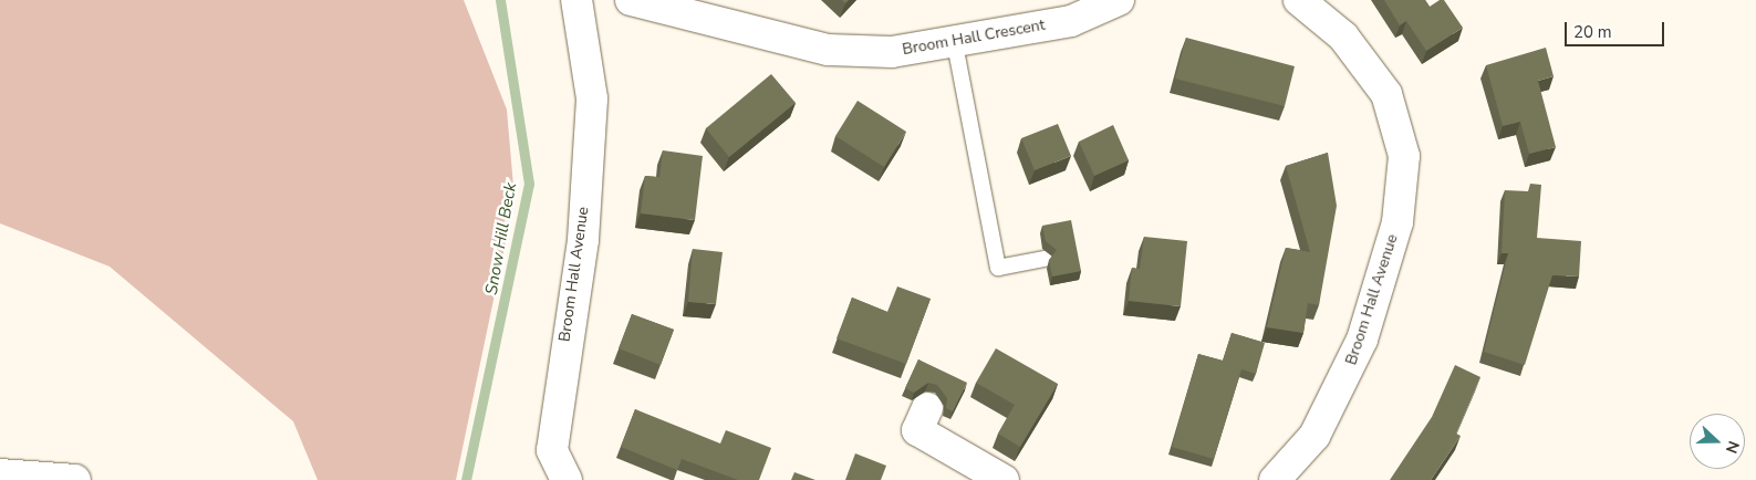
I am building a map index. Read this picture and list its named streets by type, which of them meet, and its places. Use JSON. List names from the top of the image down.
{
  "streets": {
    "street": ["Broom Hall Crescent", "Broom Hall Avenue"]
  },
  "water": ["Snow Hill Beck"],
  "scale_bar": "20 m",
  "north": "right"
}
